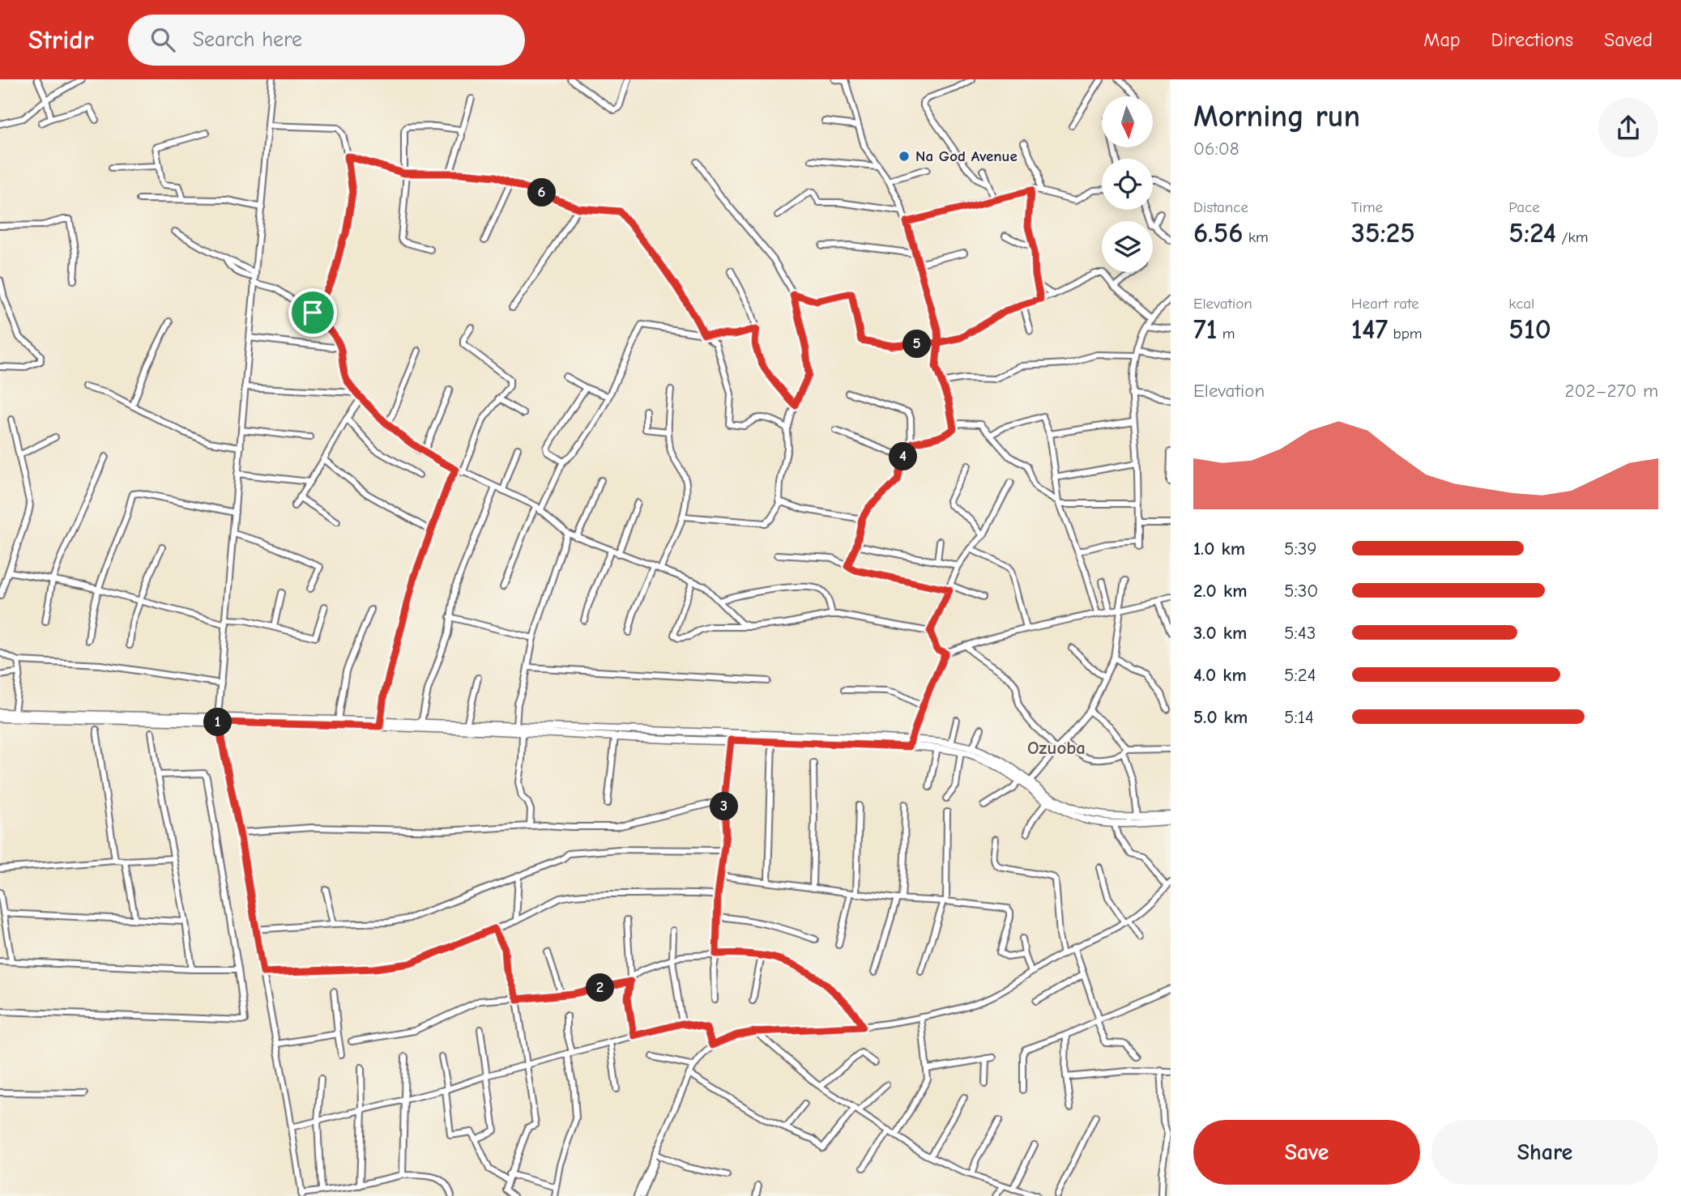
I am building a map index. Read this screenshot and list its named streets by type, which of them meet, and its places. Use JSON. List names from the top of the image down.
{
  "districts": ["Ozuoba"],
  "places": ["Na God Avenue"],
  "north": "bottom",
  "page": {
    "header": "Stridr",
    "search": "Search here",
    "nav": ["Map", "Directions", "Saved"],
    "heading": ["Morning run", "06:08"],
    "stats": [
      ["Distance", "6.56 km"],
      ["Time", "35:25"],
      ["Pace", "5:24 /km"],
      ["Elevation", "71 m"],
      ["Heart rate", "147 bpm"],
      ["kcal", "510"]
    ],
    "pins": [
      "6",
      "5",
      "4",
      "1",
      "3",
      "2"
    ],
    "chart": ["Elevation", "202–270 m"],
    "list": [
      {
        "name": "1.0 km",
        "note": "5:39"
      },
      {
        "name": "2.0 km",
        "note": "5:30"
      },
      {
        "name": "3.0 km",
        "note": "5:43"
      },
      {
        "name": "4.0 km",
        "note": "5:24"
      },
      {
        "name": "5.0 km",
        "note": "5:14"
      }
    ],
    "buttons": ["Save", "Share"]
  }
}
